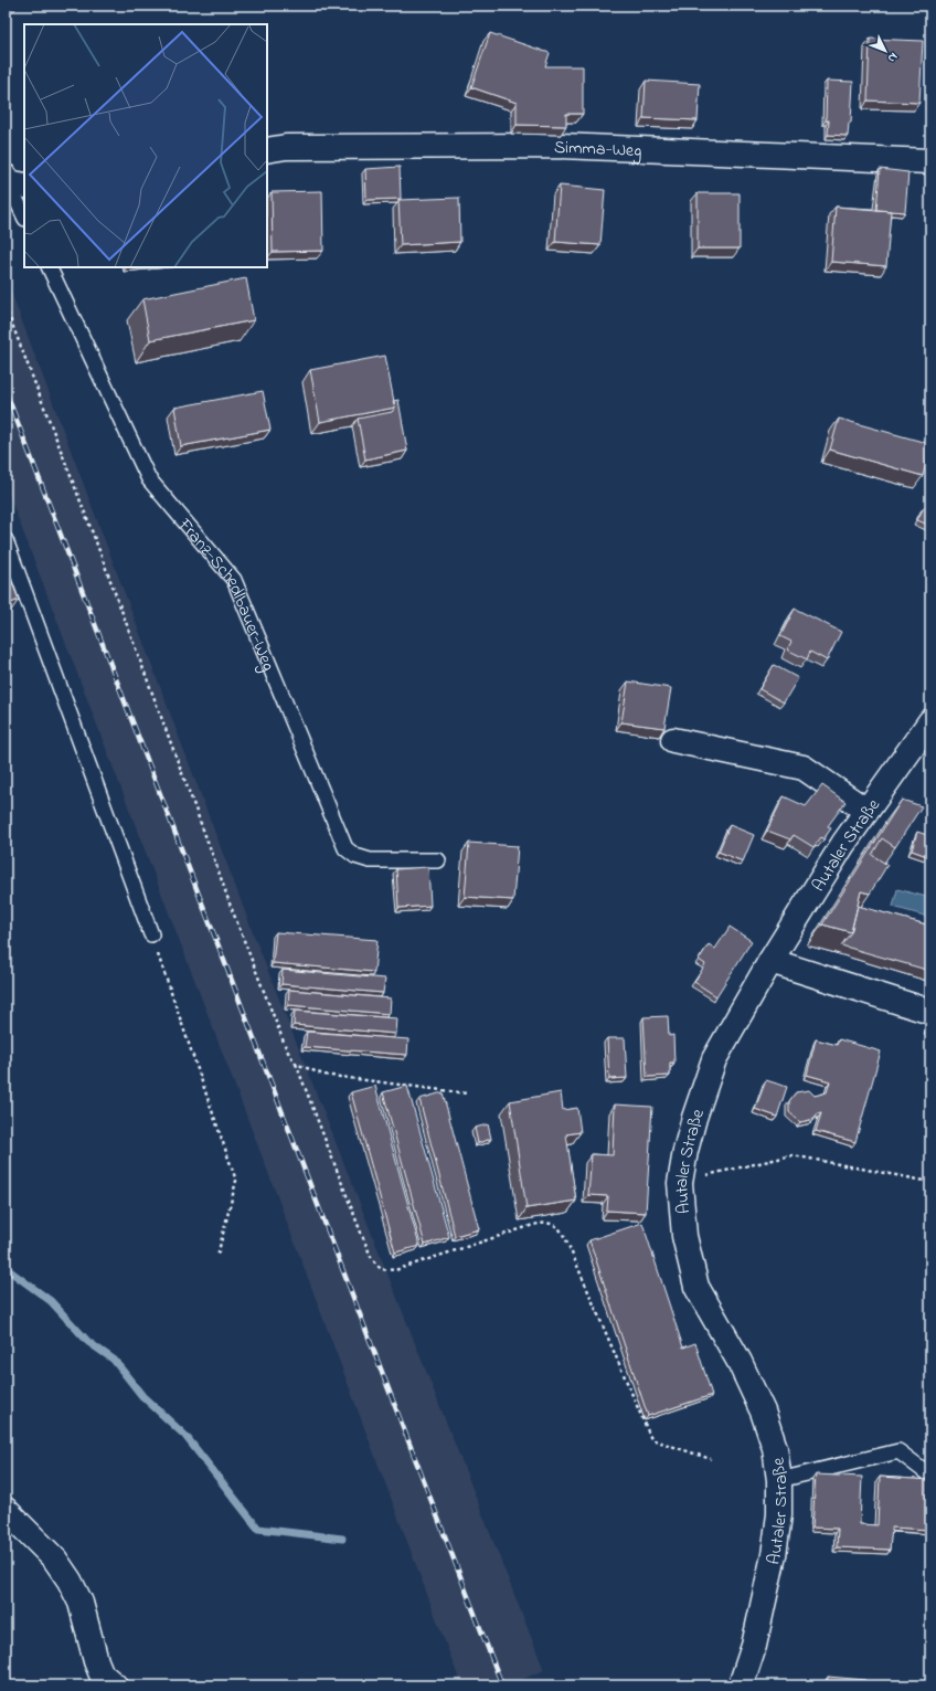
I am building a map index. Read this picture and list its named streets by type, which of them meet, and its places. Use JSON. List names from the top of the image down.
{
  "streets": {
    "street": ["Simma-Weg", "Autaler Straße"],
    "lane": ["Franz-Schedlbauer-Weg"]
  },
  "north": "bottom right"
}
